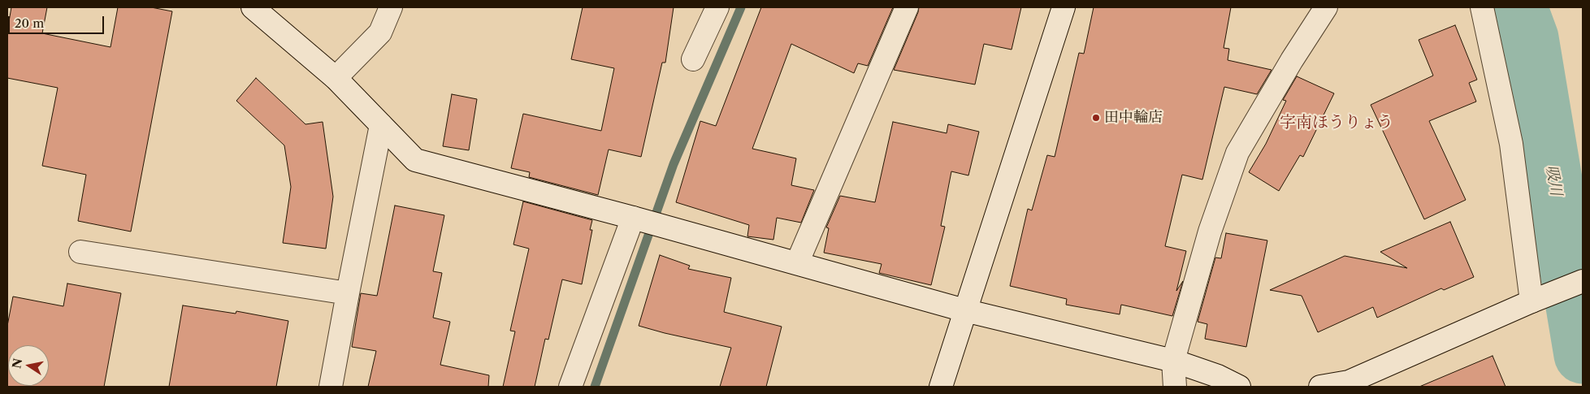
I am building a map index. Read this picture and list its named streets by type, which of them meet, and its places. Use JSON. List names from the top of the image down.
{
  "districts": ["字南ほうりょう"],
  "water": ["吸川"],
  "places": ["田中輪店"],
  "scale_bar": "20 m",
  "north": "left"
}
